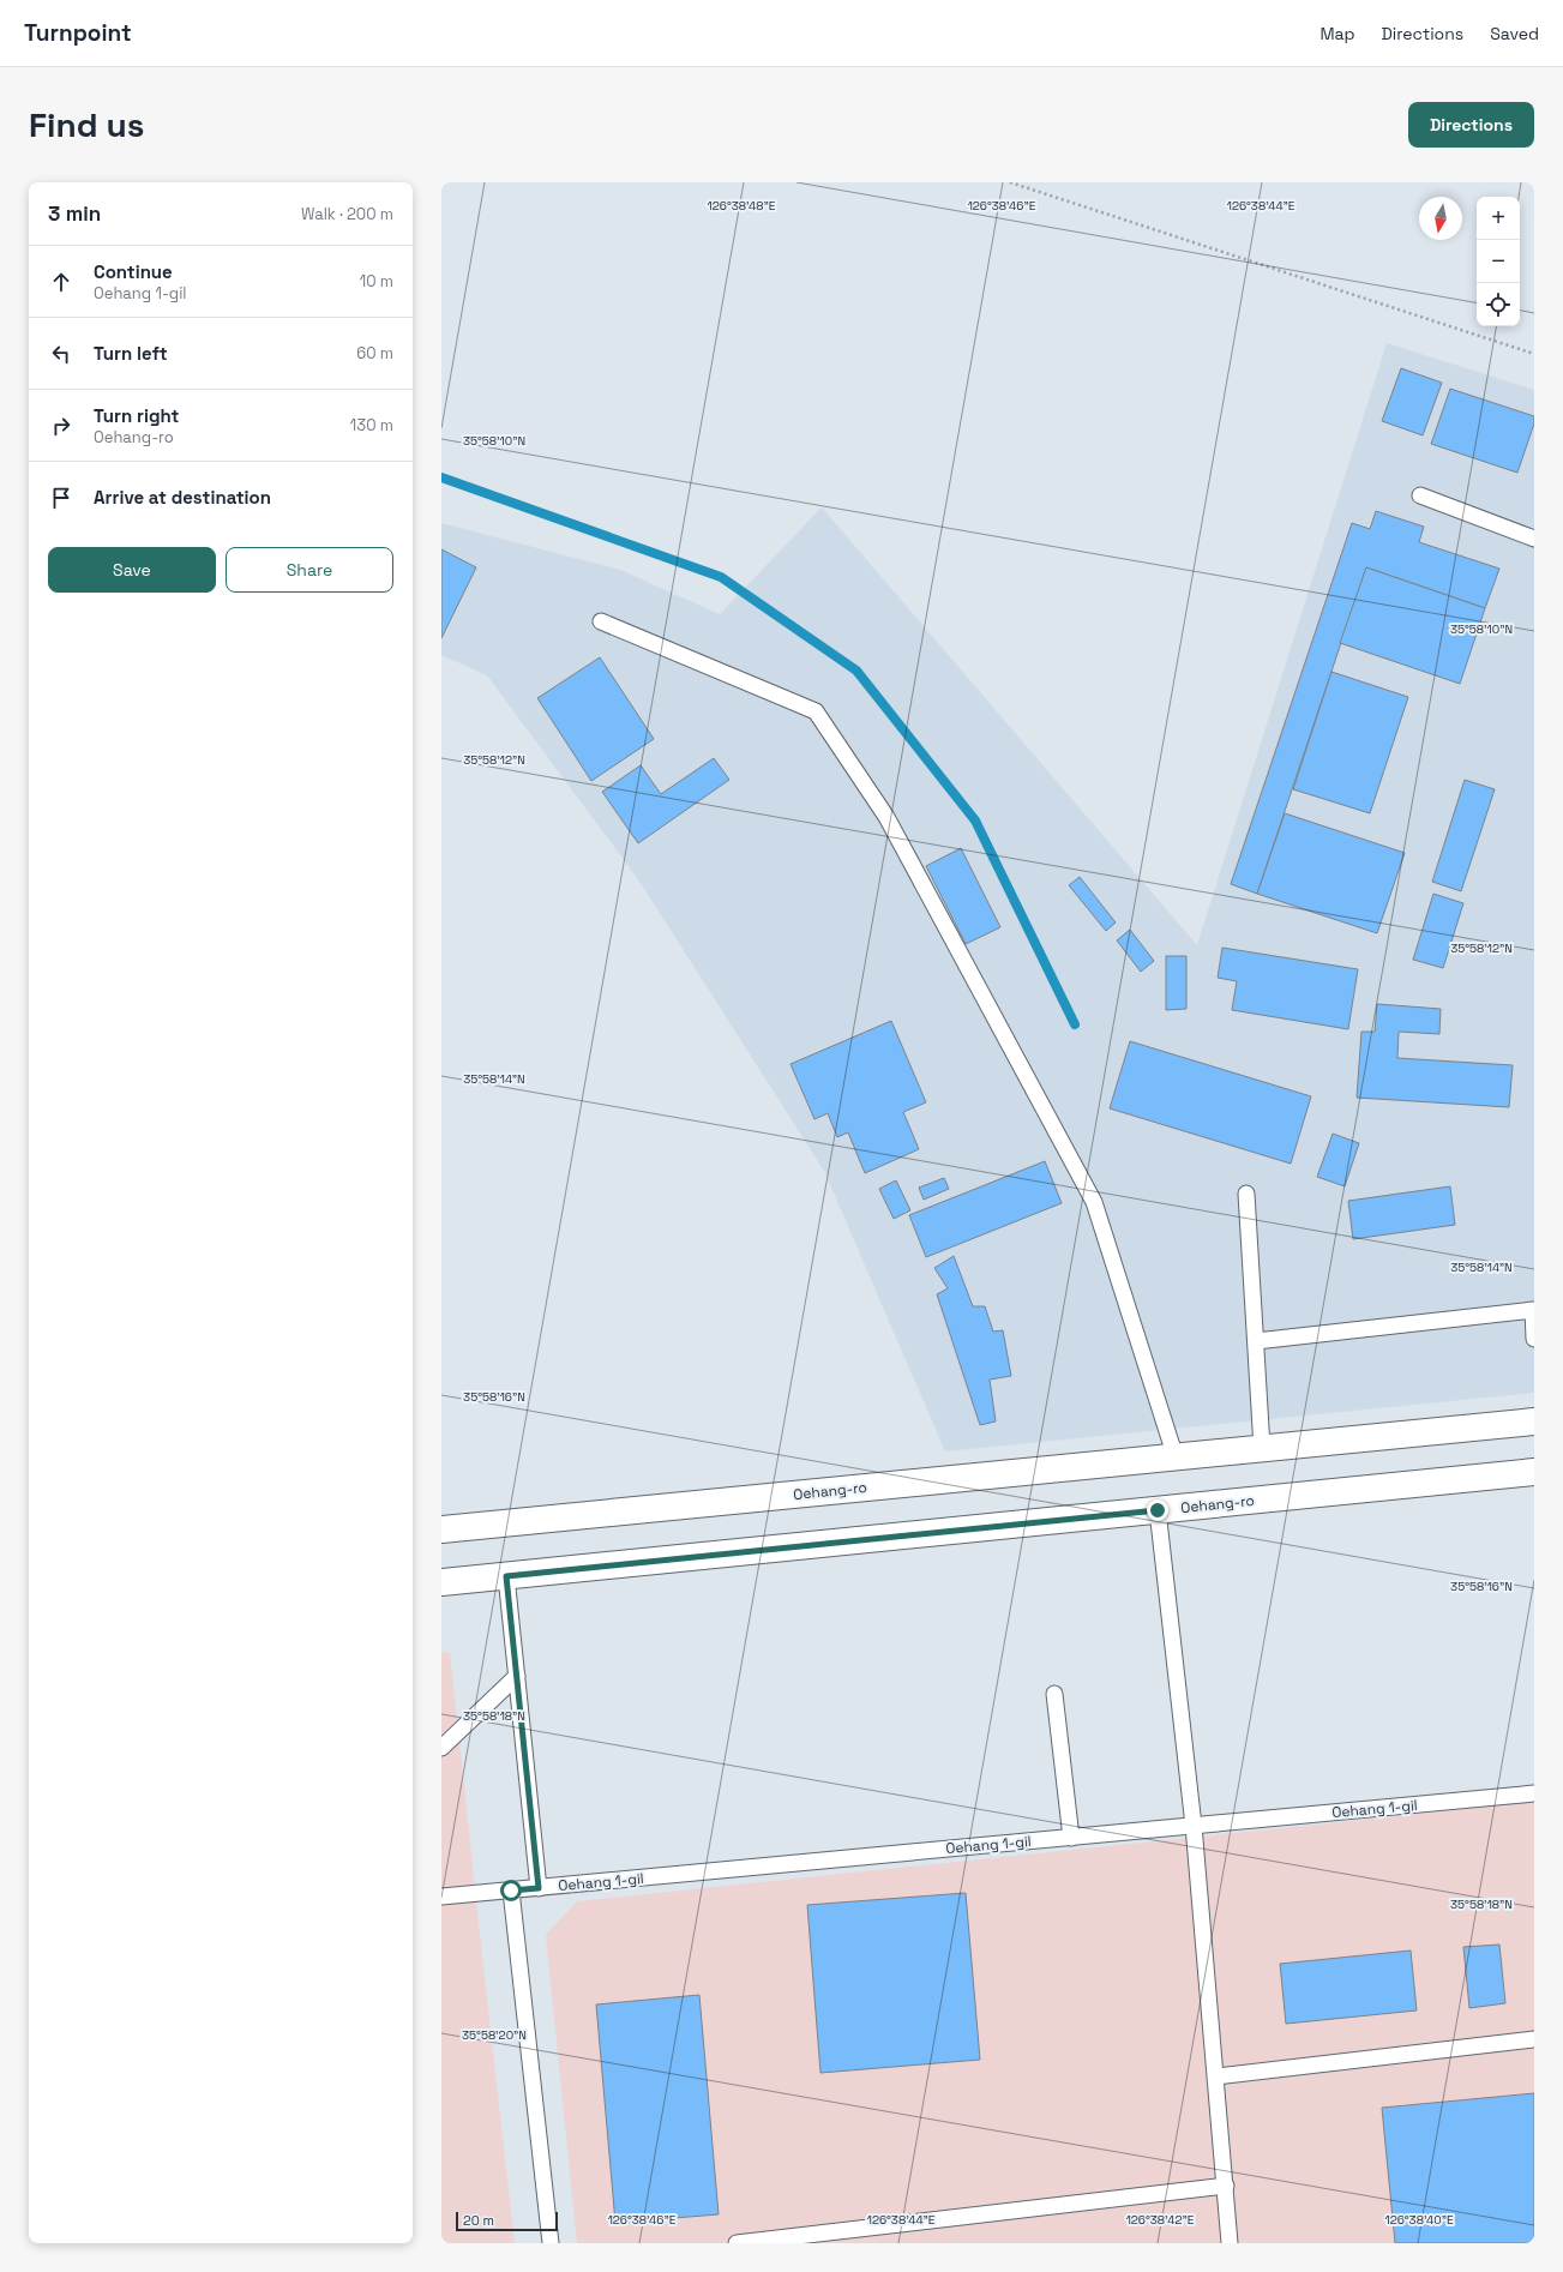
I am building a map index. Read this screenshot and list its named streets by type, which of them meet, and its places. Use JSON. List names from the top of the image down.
{
  "streets": {
    "main road": ["Oehang-ro"],
    "lane": ["Oehang 1-gil"]
  },
  "scale_bar": "20 m",
  "north": "bottom",
  "page": {
    "header": "Turnpoint",
    "nav": ["Map", "Directions", "Saved"],
    "buttons": [
      "Directions",
      ["Save", "Share"]
    ],
    "title": "Find us",
    "heading": ["3 min", "Walk · 200 m"],
    "map_buttons": ["+", "−"],
    "list": [
      ["Continue", "Oehang 1-gil", "10 m"],
      ["Turn left", "60 m"],
      ["Turn right", "Oehang-ro", "130 m"],
      "Arrive at destination"
    ],
    "scale": "20 m"
  },
  "coordinates": [
    "126°38'48\"E",
    "126°38'46\"E",
    "126°38'44\"E",
    "35°58'10\"N",
    "35°58'12\"N",
    "35°58'14\"N",
    "35°58'16\"N",
    "35°58'18\"N",
    "35°58'20\"N",
    "126°38'42\"E",
    "126°38'40\"E"
  ]
}
